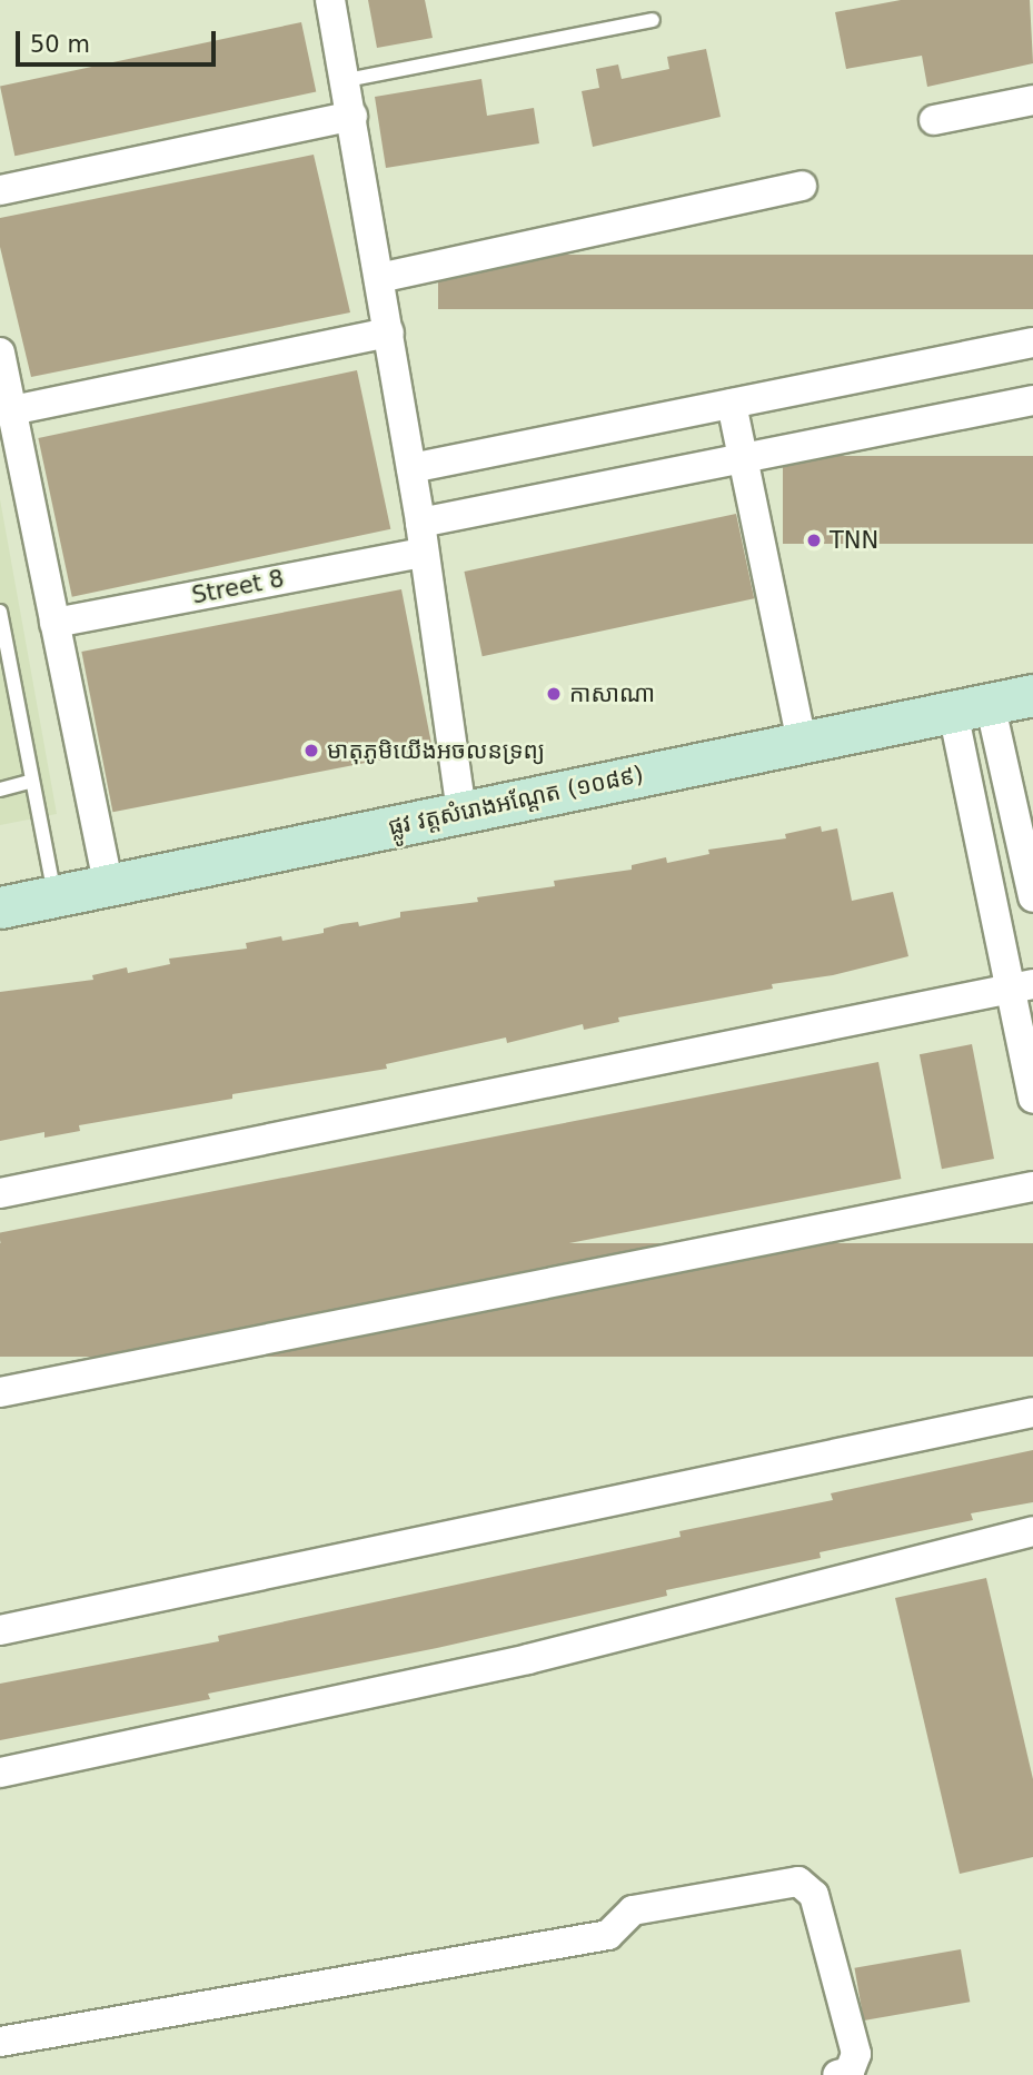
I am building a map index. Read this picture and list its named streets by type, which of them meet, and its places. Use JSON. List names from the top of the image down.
{
  "streets": {
    "main road": ["ផ្លូវ វត្តសំរោងអណ្ដែត (១០៨៩)"],
    "street": ["Street 8"]
  },
  "places": ["TNN", "កាសាណា", "មាតុភូមិយើងអចលនទ្រព្យ"],
  "scale_bar": "50 m"
}
